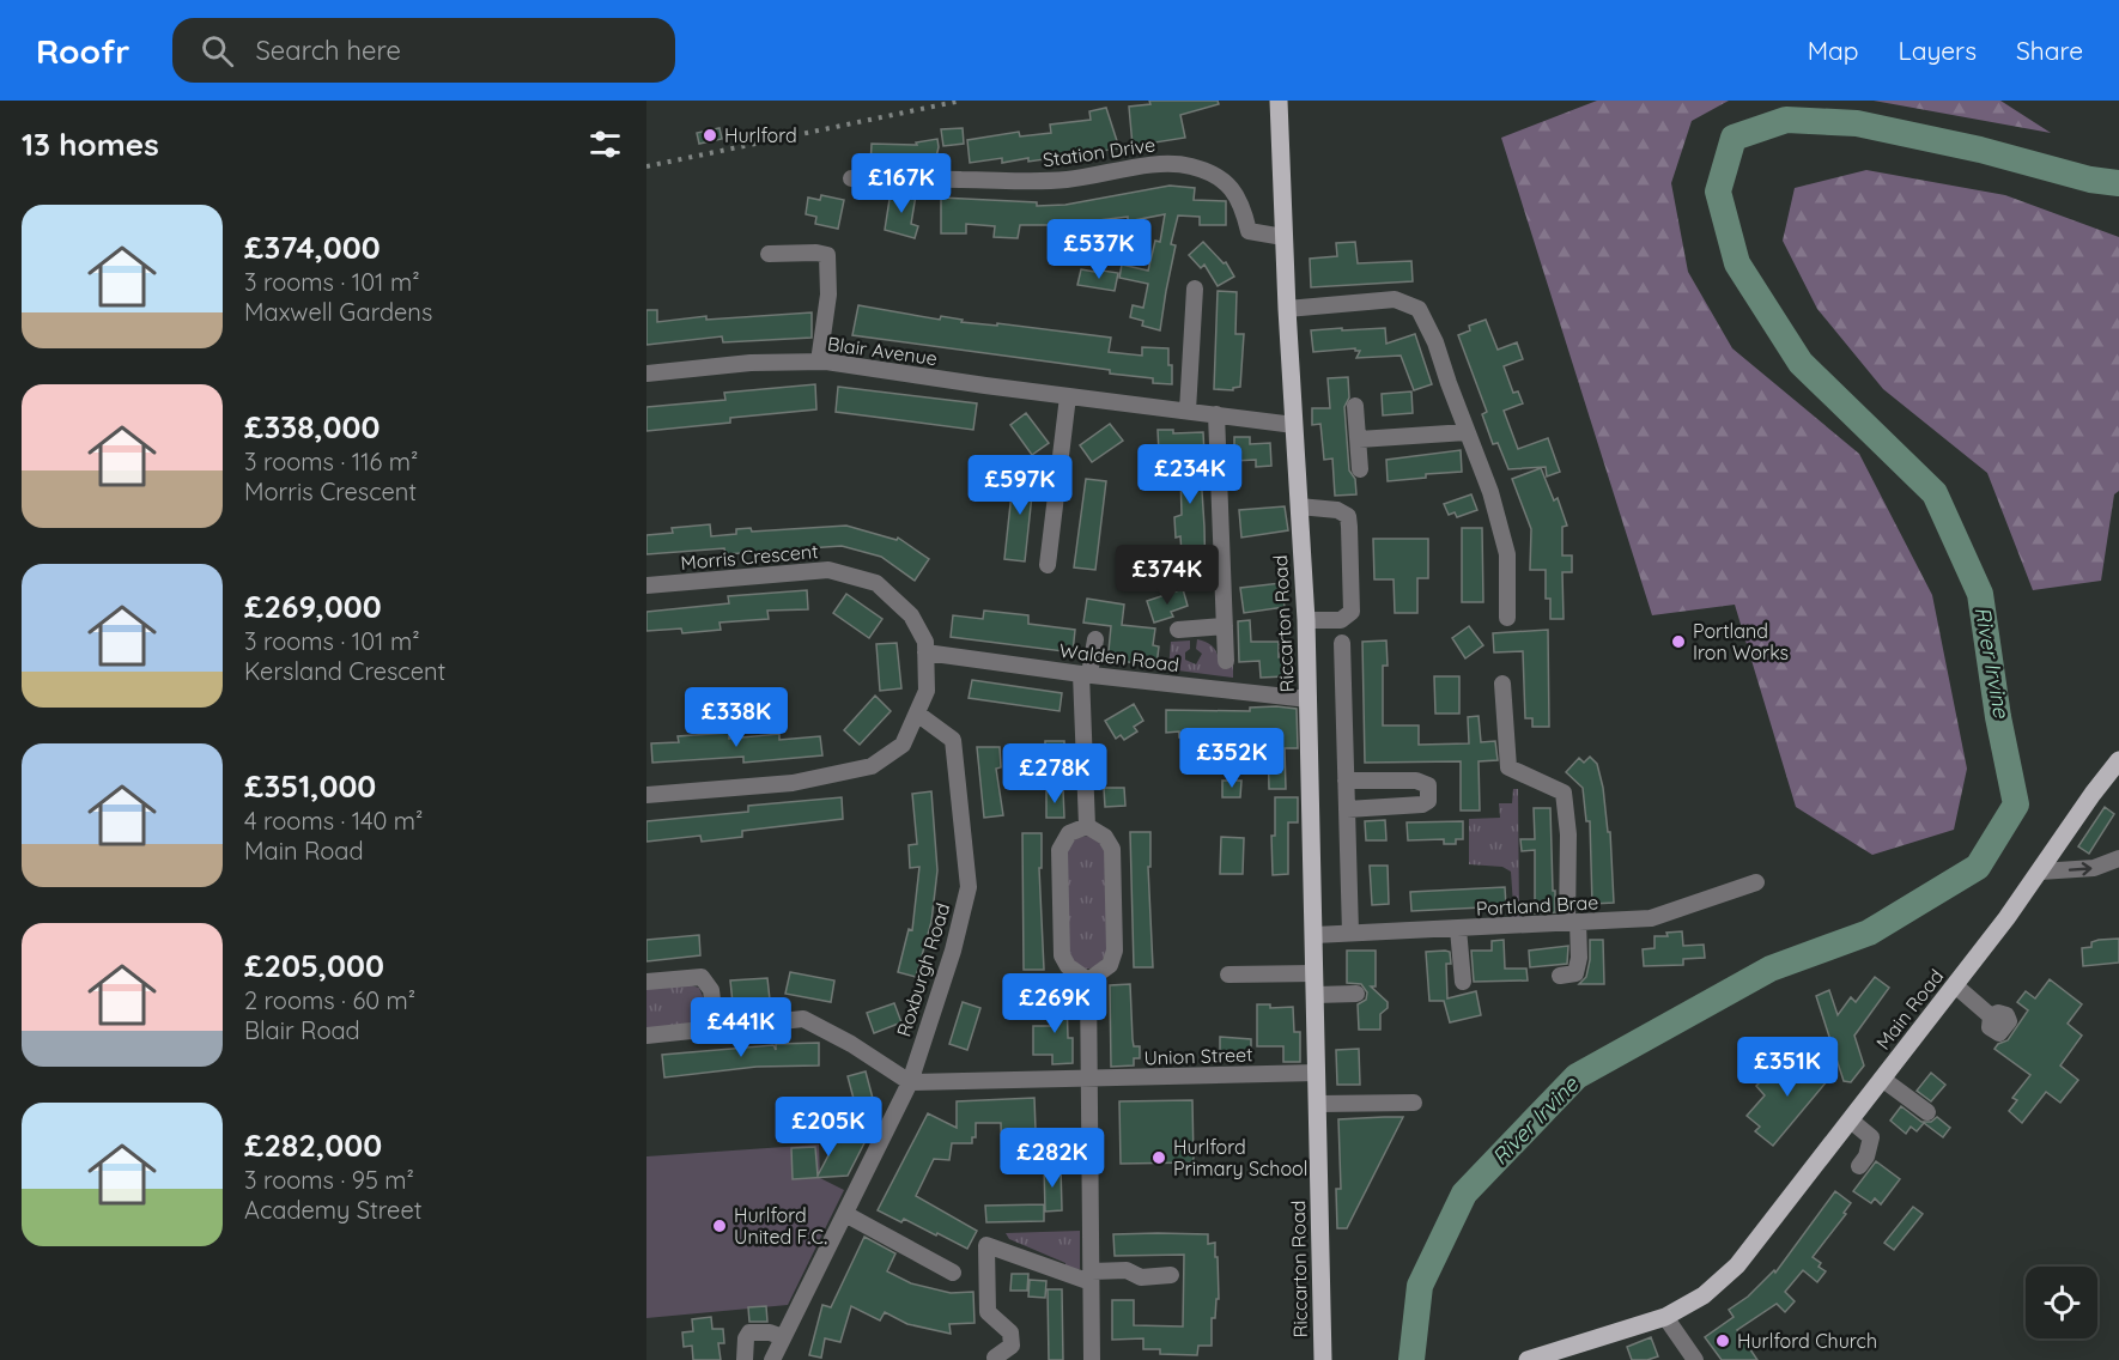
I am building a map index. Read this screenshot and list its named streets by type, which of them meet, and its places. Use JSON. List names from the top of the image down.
{
  "streets": {
    "main road": ["Riccarton Road", "Main Road"],
    "street": [
      "Station Drive",
      "Blair Avenue",
      "Morris Crescent",
      "Walden Road",
      "Portland Brae",
      "Roxburgh Road",
      "Union Street"
    ]
  },
  "crossings": [
    ["Station Drive", "Riccarton Road"],
    ["Blair Avenue", "Riccarton Road"],
    ["Morris Crescent", "Walden Road"],
    ["Morris Crescent", "Roxburgh Road"],
    ["Riccarton Road", "Walden Road"],
    ["Riccarton Road", "Portland Brae"],
    ["Riccarton Road", "Union Street"],
    ["Roxburgh Road", "Union Street"]
  ],
  "water": ["River Irvine"],
  "places": [
    "Hurlford",
    "Portland Iron Works",
    "Hurlford Primary School",
    "Hurlford United F.C.",
    "Hurlford Church"
  ],
  "page": {
    "header": "Roofr",
    "search": "Search here",
    "nav": ["Map", "Layers", "Share"],
    "heading": "13 homes",
    "price": [
      "£167K",
      "£537K",
      "£234K",
      "£597K",
      "£374K",
      "£338K",
      "£352K",
      "£278K",
      "£269K",
      "£441K",
      "£351K",
      "£205K",
      "£282K"
    ],
    "list": [
      {
        "name": "£374,000",
        "note": "3 rooms · 101 m² · Maxwell Gardens"
      },
      {
        "name": "£338,000",
        "note": "3 rooms · 116 m² · Morris Crescent"
      },
      {
        "name": "£269,000",
        "note": "3 rooms · 101 m² · Kersland Crescent"
      },
      {
        "name": "£351,000",
        "note": "4 rooms · 140 m² · Main Road"
      },
      {
        "name": "£205,000",
        "note": "2 rooms · 60 m² · Blair Road"
      },
      {
        "name": "£282,000",
        "note": "3 rooms · 95 m² · Academy Street"
      }
    ]
  }
}
